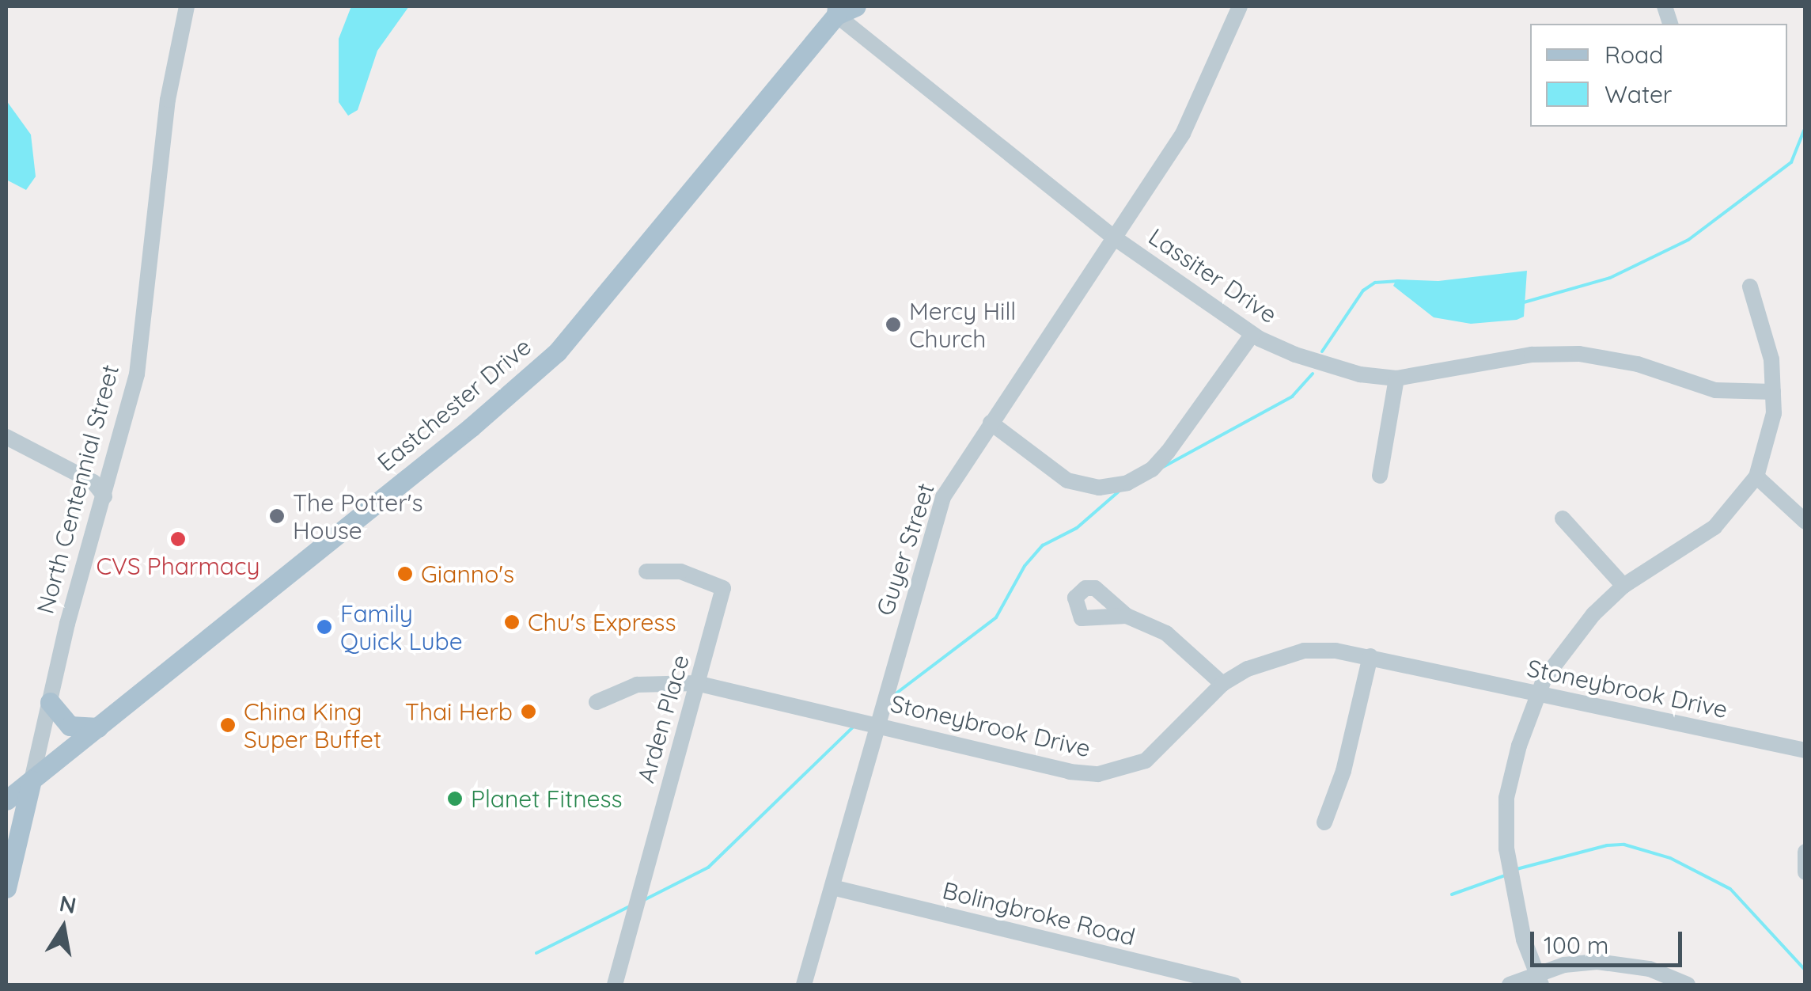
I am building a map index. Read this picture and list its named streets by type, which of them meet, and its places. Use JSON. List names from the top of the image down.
{
  "streets": {
    "main road": ["Eastchester Drive", "North Centennial Street"],
    "street": [
      "Lassiter Drive",
      "Guyer Street",
      "Stoneybrook Drive",
      "Arden Place",
      "Bolingbroke Road"
    ]
  },
  "crossings": [
    ["Lassiter Drive", "Eastchester Drive"],
    ["Lassiter Drive", "Guyer Street"],
    ["Eastchester Drive", "North Centennial Street"],
    ["Guyer Street", "Stoneybrook Drive"],
    ["Guyer Street", "Bolingbroke Road"],
    ["Stoneybrook Drive", "Arden Place"]
  ],
  "places": [
    "Mercy Hill Church",
    "The Potter's House",
    "CVS Pharmacy",
    "Gianno's",
    "Chu's Express",
    "Family Quick Lube",
    "Thai Herb",
    "China King Super Buffet",
    "Planet Fitness"
  ],
  "legend": ["Road", "Water"],
  "scale_bar": "100 m",
  "north": "top"
}
